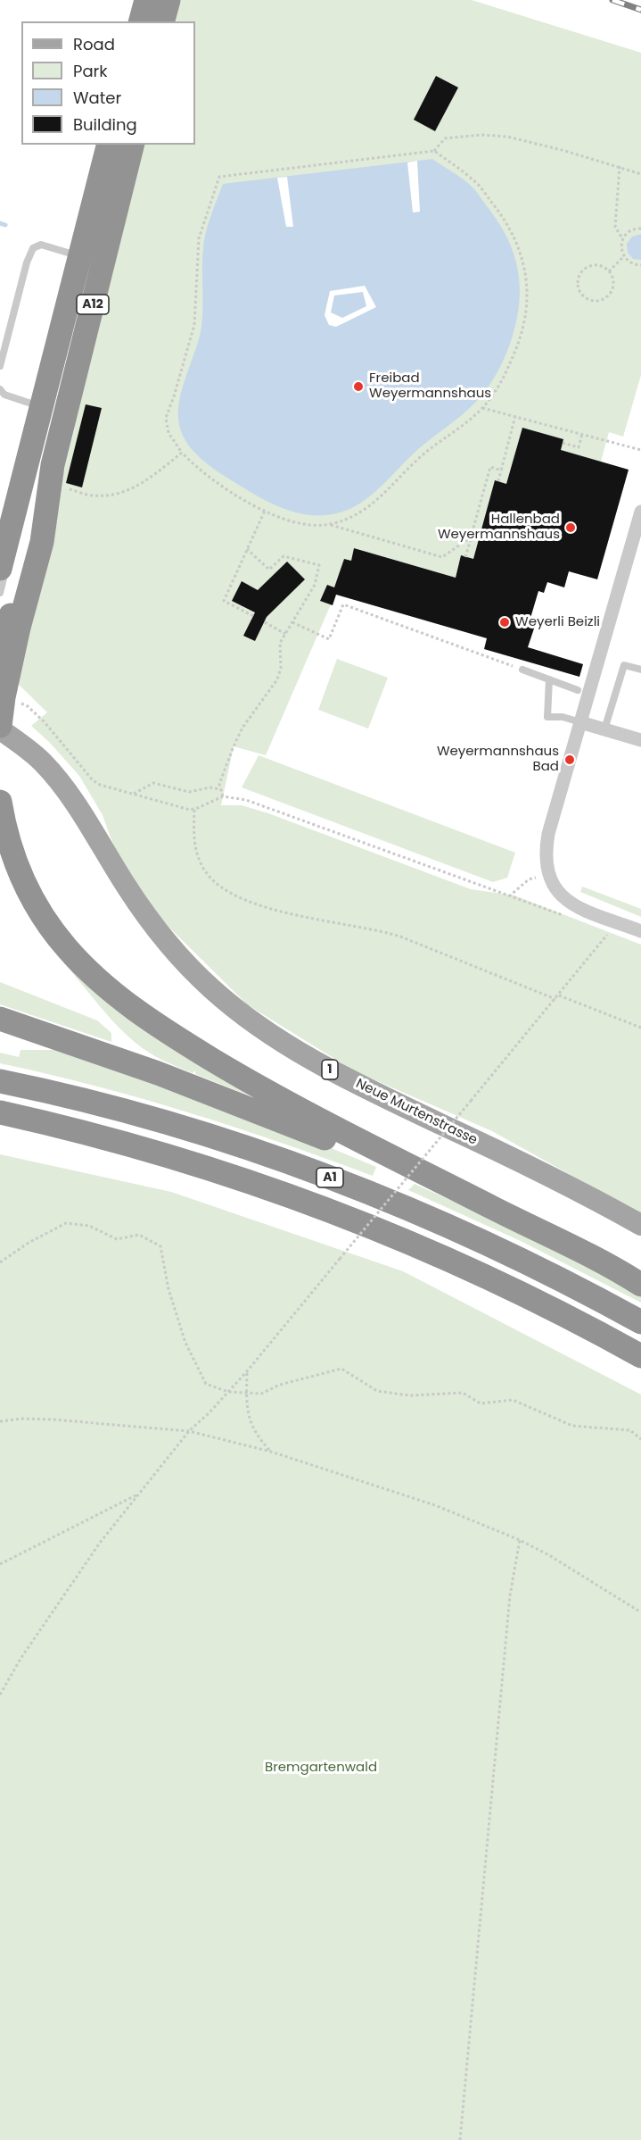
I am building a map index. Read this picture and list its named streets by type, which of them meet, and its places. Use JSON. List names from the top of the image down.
{
  "streets": {
    "highway": ["A12", "A1"],
    "main road": ["1", "Neue Murtenstrasse"]
  },
  "parks": ["Bremgartenwald"],
  "places": [
    "Freibad Weyermannshaus",
    "Hallenbad Weyermannshaus",
    "Weyerli Beizli",
    "Weyermannshaus Bad"
  ],
  "legend": [
    "Road",
    "Park",
    "Water",
    "Building"
  ]
}
